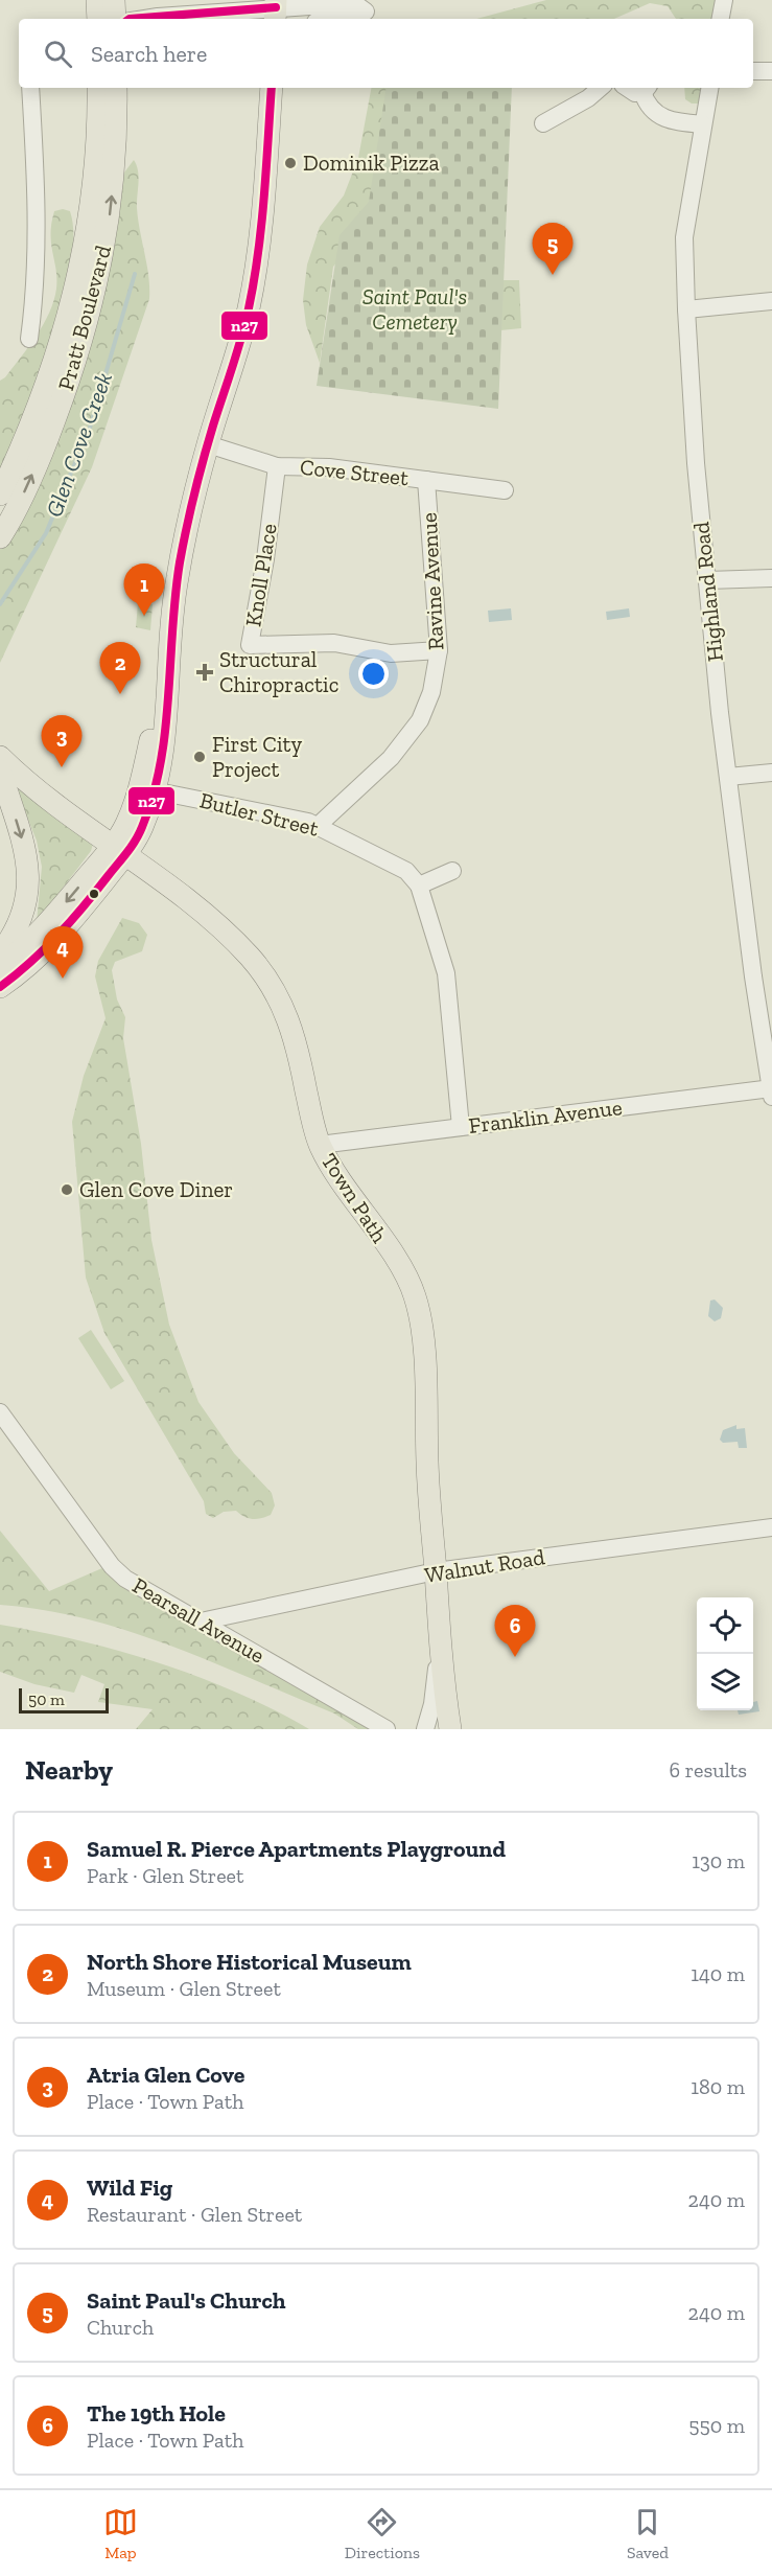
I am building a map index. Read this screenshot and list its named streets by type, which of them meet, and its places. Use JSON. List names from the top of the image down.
{
  "streets": {
    "main road": ["Pratt Boulevard", "Town Path"],
    "street": [
      "Cove Street",
      "Knoll Place",
      "Ravine Avenue",
      "Highland Road",
      "Butler Street",
      "Franklin Avenue",
      "Walnut Road",
      "Pearsall Avenue"
    ]
  },
  "crossings": [
    ["Cove Street", "Knoll Place"],
    ["Cove Street", "Ravine Avenue"],
    ["Knoll Place", "Ravine Avenue"],
    ["Ravine Avenue", "Butler Street"],
    ["Highland Road", "Franklin Avenue"],
    ["Franklin Avenue", "Town Path"],
    ["Town Path", "Walnut Road"],
    ["Walnut Road", "Pearsall Avenue"]
  ],
  "water": ["Glen Cove Creek"],
  "parks": ["Saint Paul's Cemetery"],
  "places": {
    "other": ["Dominik Pizza", "First City Project", "Glen Cove Diner"],
    "health": ["Structural Chiropractic"]
  },
  "lines": ["transit line n27"],
  "scale_bar": "50 m",
  "page": {
    "search": "Search here",
    "pins": [
      "5",
      "1",
      "2",
      "3",
      "4",
      "6"
    ],
    "scale": "50 m",
    "heading": ["Nearby", "6 results"],
    "list": [
      {
        "mark": "1",
        "name": "Samuel R. Pierce Apartments Playground",
        "note": "Park · Glen Street",
        "value": "130 m"
      },
      {
        "mark": "2",
        "name": "North Shore Historical Museum",
        "note": "Museum · Glen Street",
        "value": "140 m"
      },
      {
        "mark": "3",
        "name": "Atria Glen Cove",
        "note": "Place · Town Path",
        "value": "180 m"
      },
      {
        "mark": "4",
        "name": "Wild Fig",
        "note": "Restaurant · Glen Street",
        "value": "240 m"
      },
      {
        "mark": "5",
        "name": "Saint Paul's Church",
        "note": "Church",
        "value": "240 m"
      },
      {
        "mark": "6",
        "name": "The 19th Hole",
        "note": "Place · Town Path",
        "value": "550 m"
      }
    ],
    "nav": ["Map", "Directions", "Saved"]
  }
}
